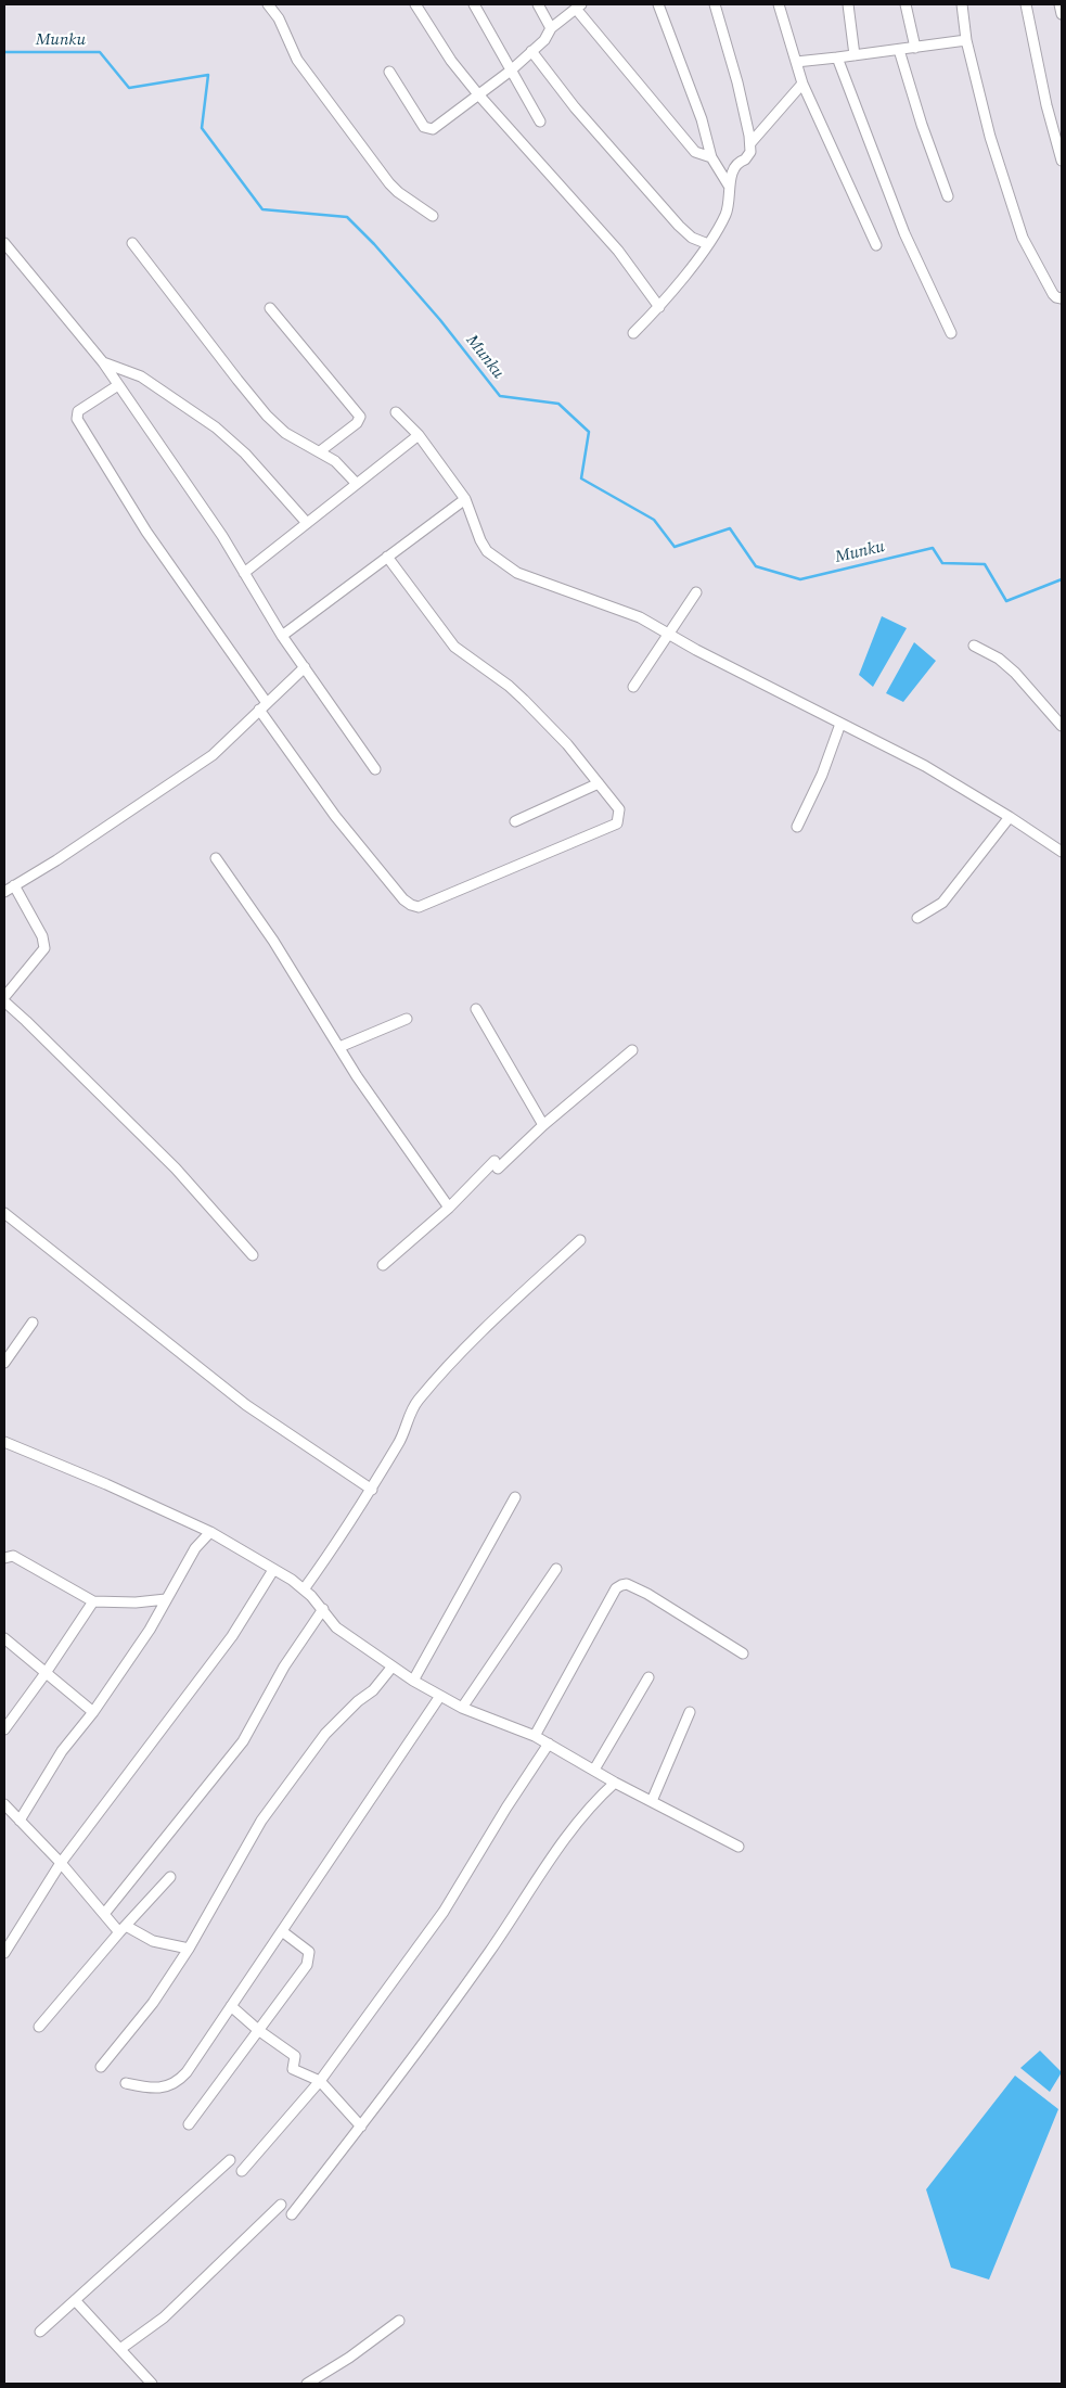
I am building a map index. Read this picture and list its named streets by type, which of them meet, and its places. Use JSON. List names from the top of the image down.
{
  "water": ["Munku"]
}
